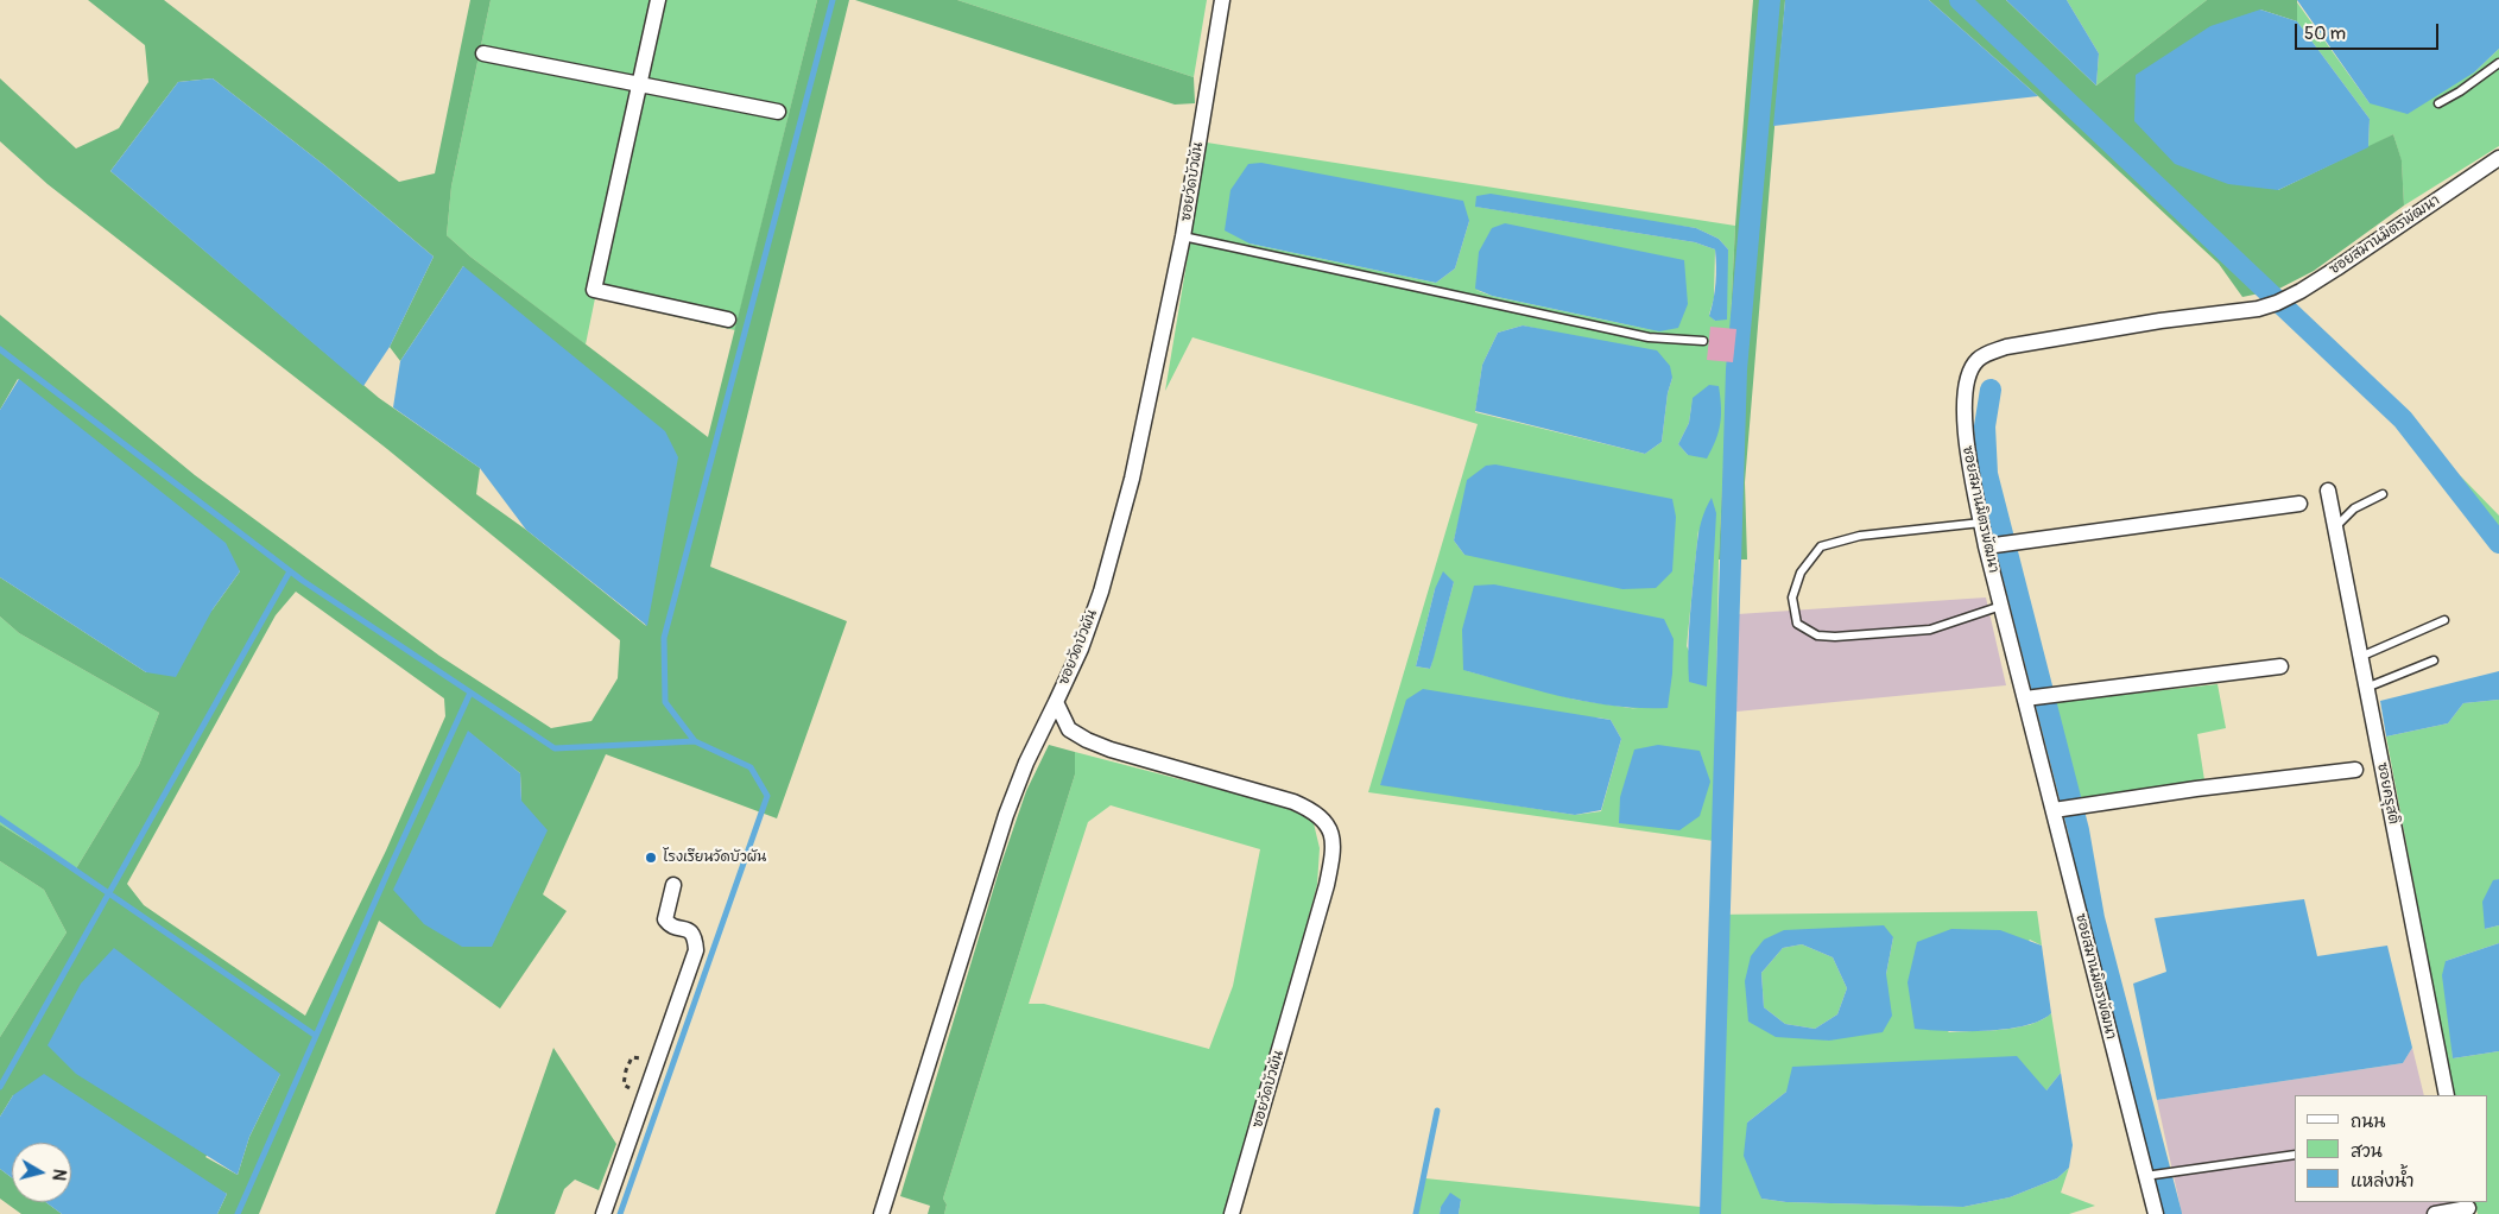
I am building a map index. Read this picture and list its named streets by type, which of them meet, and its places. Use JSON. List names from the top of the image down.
{
  "streets": {
    "street": ["ซอยวัดบัวผัน", "ซอยสมานมิตรพัฒนา", "ซอยครุสติ"]
  },
  "places": ["โรงเรียนวัดบัวผัน"],
  "legend": ["ถนน", "สวน", "แหล่งน้ำ"],
  "scale_bar": "50 m",
  "north": "right"
}
